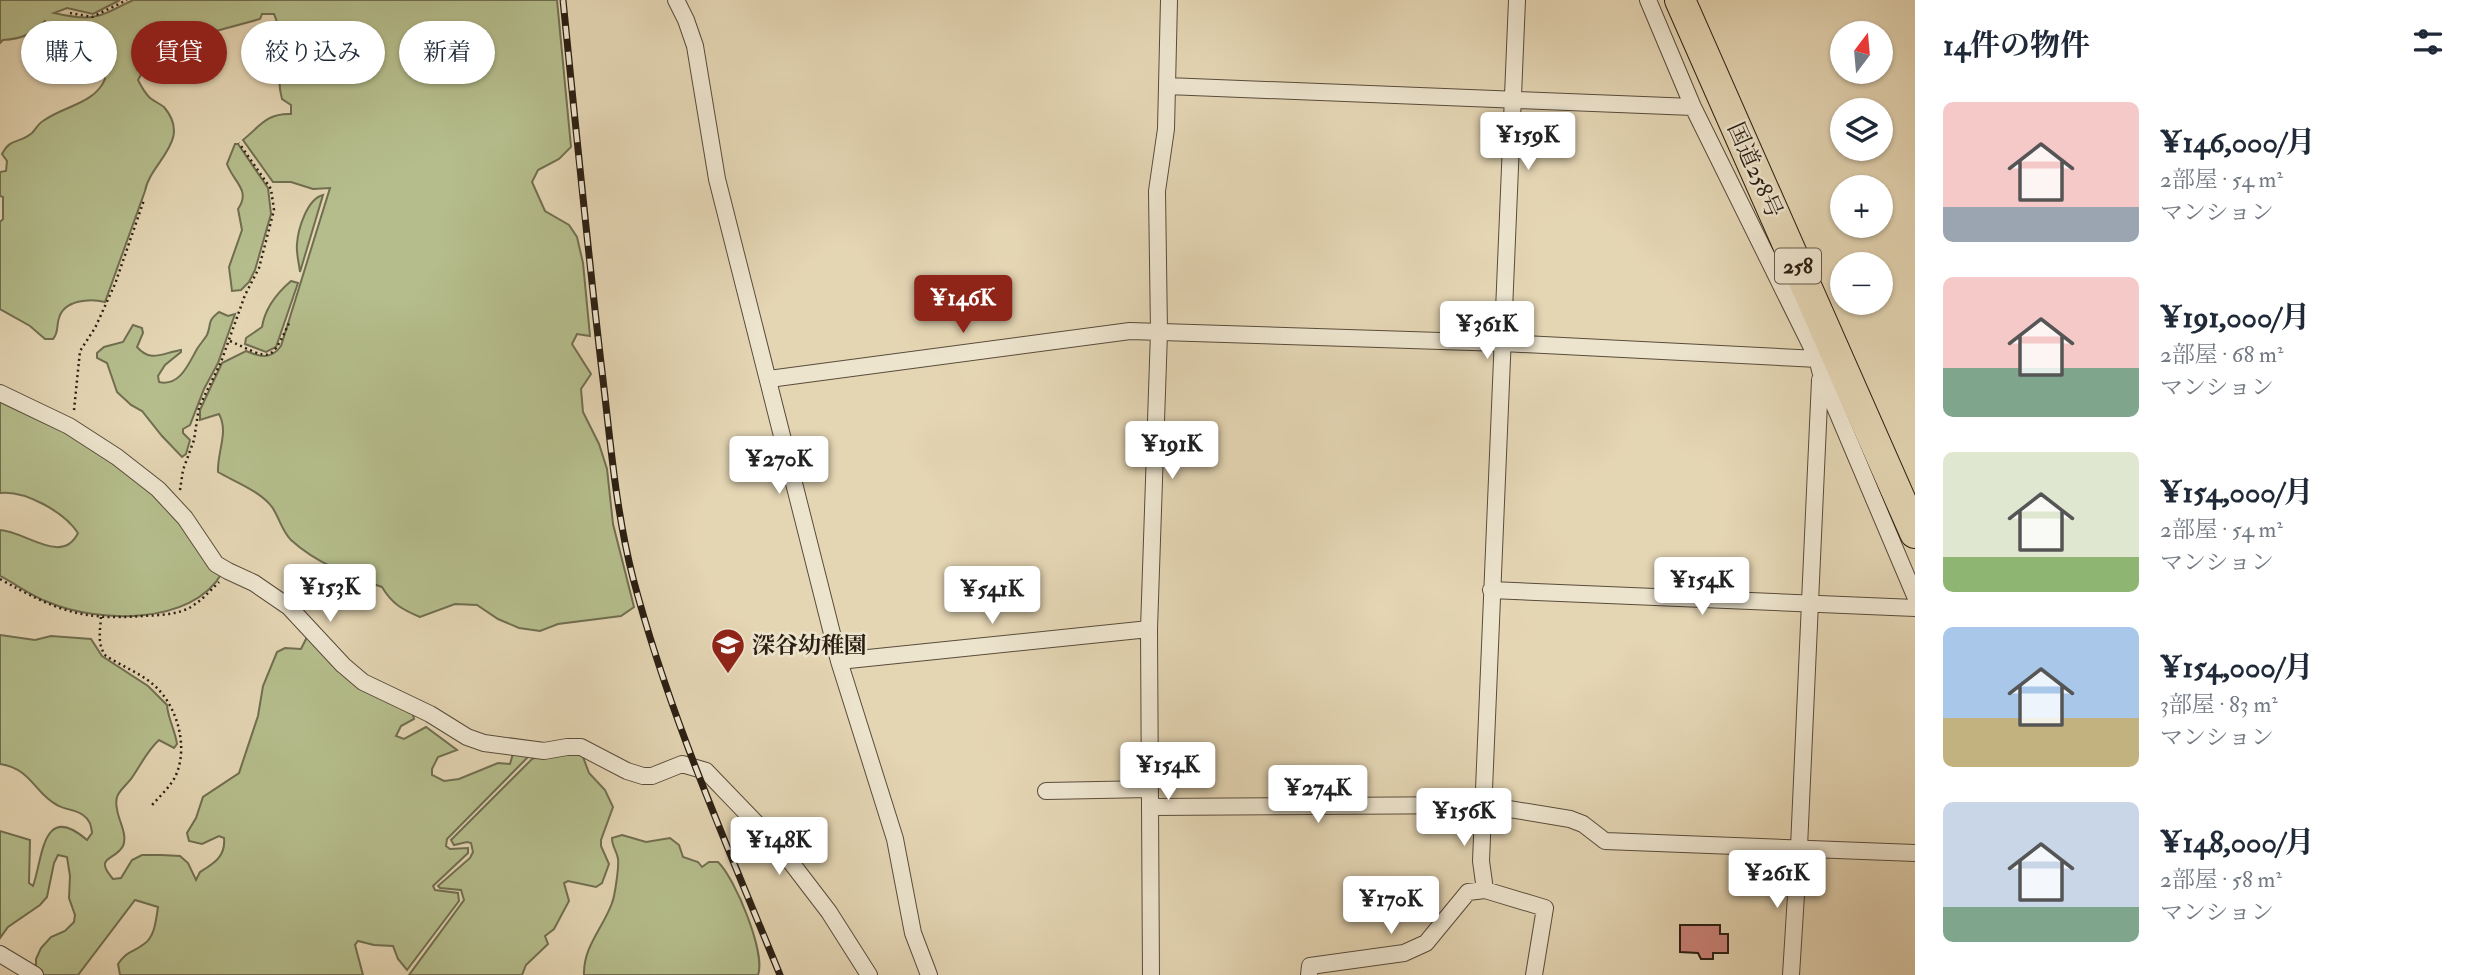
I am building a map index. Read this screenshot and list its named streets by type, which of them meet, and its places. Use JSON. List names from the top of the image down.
{
  "streets": {
    "highway": ["国道258号", "258"]
  },
  "places": {
    "school or university": ["深谷幼稚園"]
  },
  "north": "top",
  "page": {
    "heading": "14件の物件",
    "map_buttons": ["+", "−"],
    "chip": [
      "購入",
      "賃貸",
      "絞り込み",
      "新着"
    ],
    "list": [
      {
        "name": "¥146,000/月",
        "note": "2部屋 · 54 m² · マンション"
      },
      {
        "name": "¥191,000/月",
        "note": "2部屋 · 68 m² · マンション"
      },
      {
        "name": "¥154,000/月",
        "note": "2部屋 · 54 m² · マンション"
      },
      {
        "name": "¥154,000/月",
        "note": "3部屋 · 83 m² · マンション"
      },
      {
        "name": "¥148,000/月",
        "note": "2部屋 · 58 m² · マンション"
      }
    ],
    "price": [
      "¥159K",
      "¥146K",
      "¥361K",
      "¥191K",
      "¥270K",
      "¥154K",
      "¥153K",
      "¥541K",
      "¥154K",
      "¥274K",
      "¥156K",
      "¥148K",
      "¥261K",
      "¥170K"
    ]
  }
}
